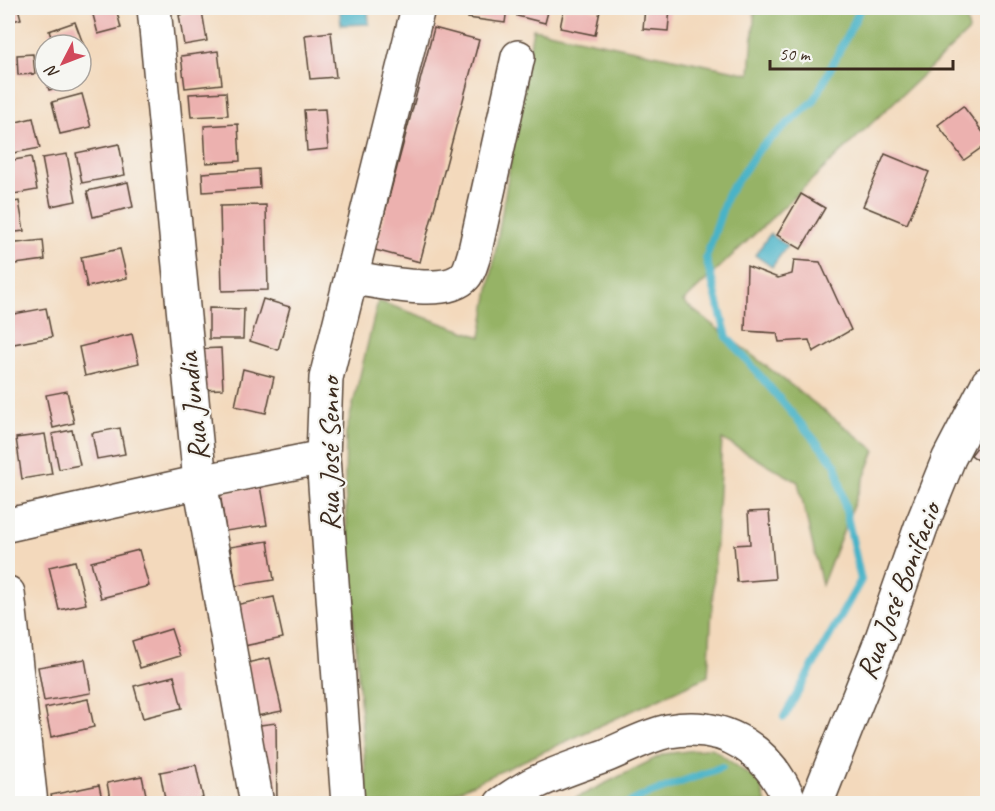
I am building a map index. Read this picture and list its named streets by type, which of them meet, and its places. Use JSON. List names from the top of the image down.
{
  "streets": {
    "street": ["Rua Jundia", "Rua José Senno", "Rua José Bonifacio"]
  },
  "scale_bar": "50 m",
  "north": "bottom left"
}
